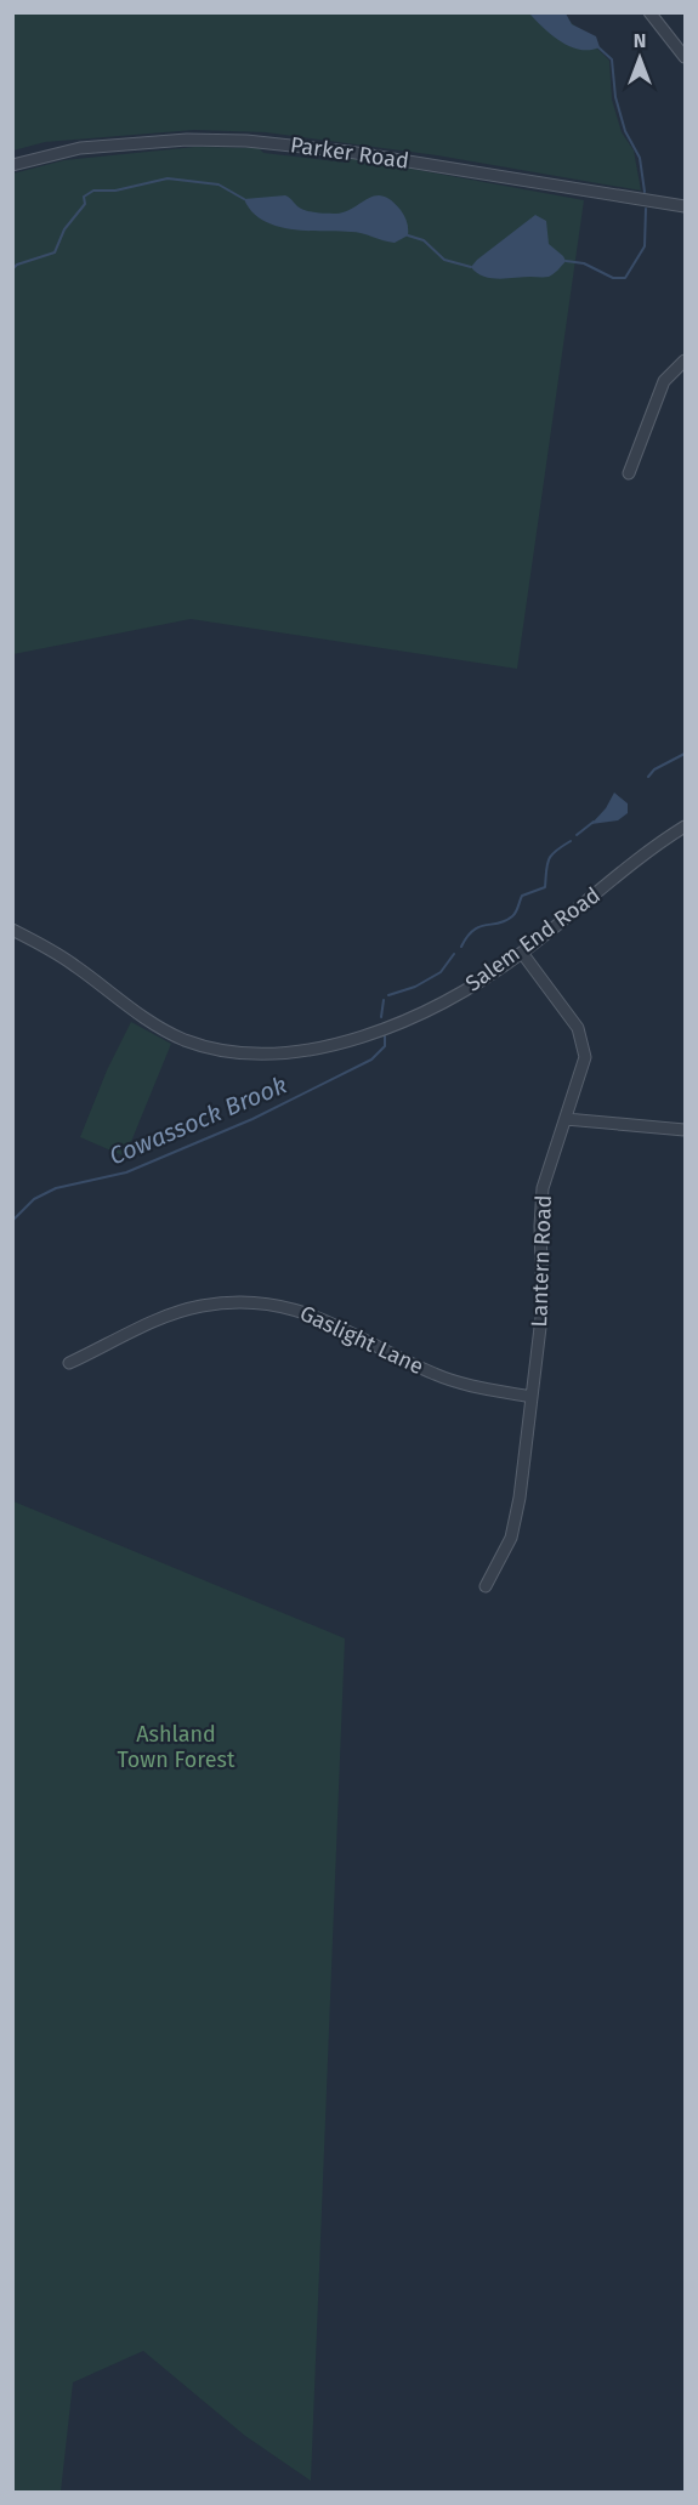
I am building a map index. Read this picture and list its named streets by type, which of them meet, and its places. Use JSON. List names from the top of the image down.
{
  "streets": {
    "street": [
      "Parker Road",
      "Salem End Road",
      "Lantern Road",
      "Gaslight Lane"
    ]
  },
  "crossings": [
    ["Salem End Road", "Lantern Road"],
    ["Lantern Road", "Gaslight Lane"]
  ],
  "water": ["Cowassock Brook"],
  "parks": ["Ashland Town Forest"],
  "north": "top"
}
